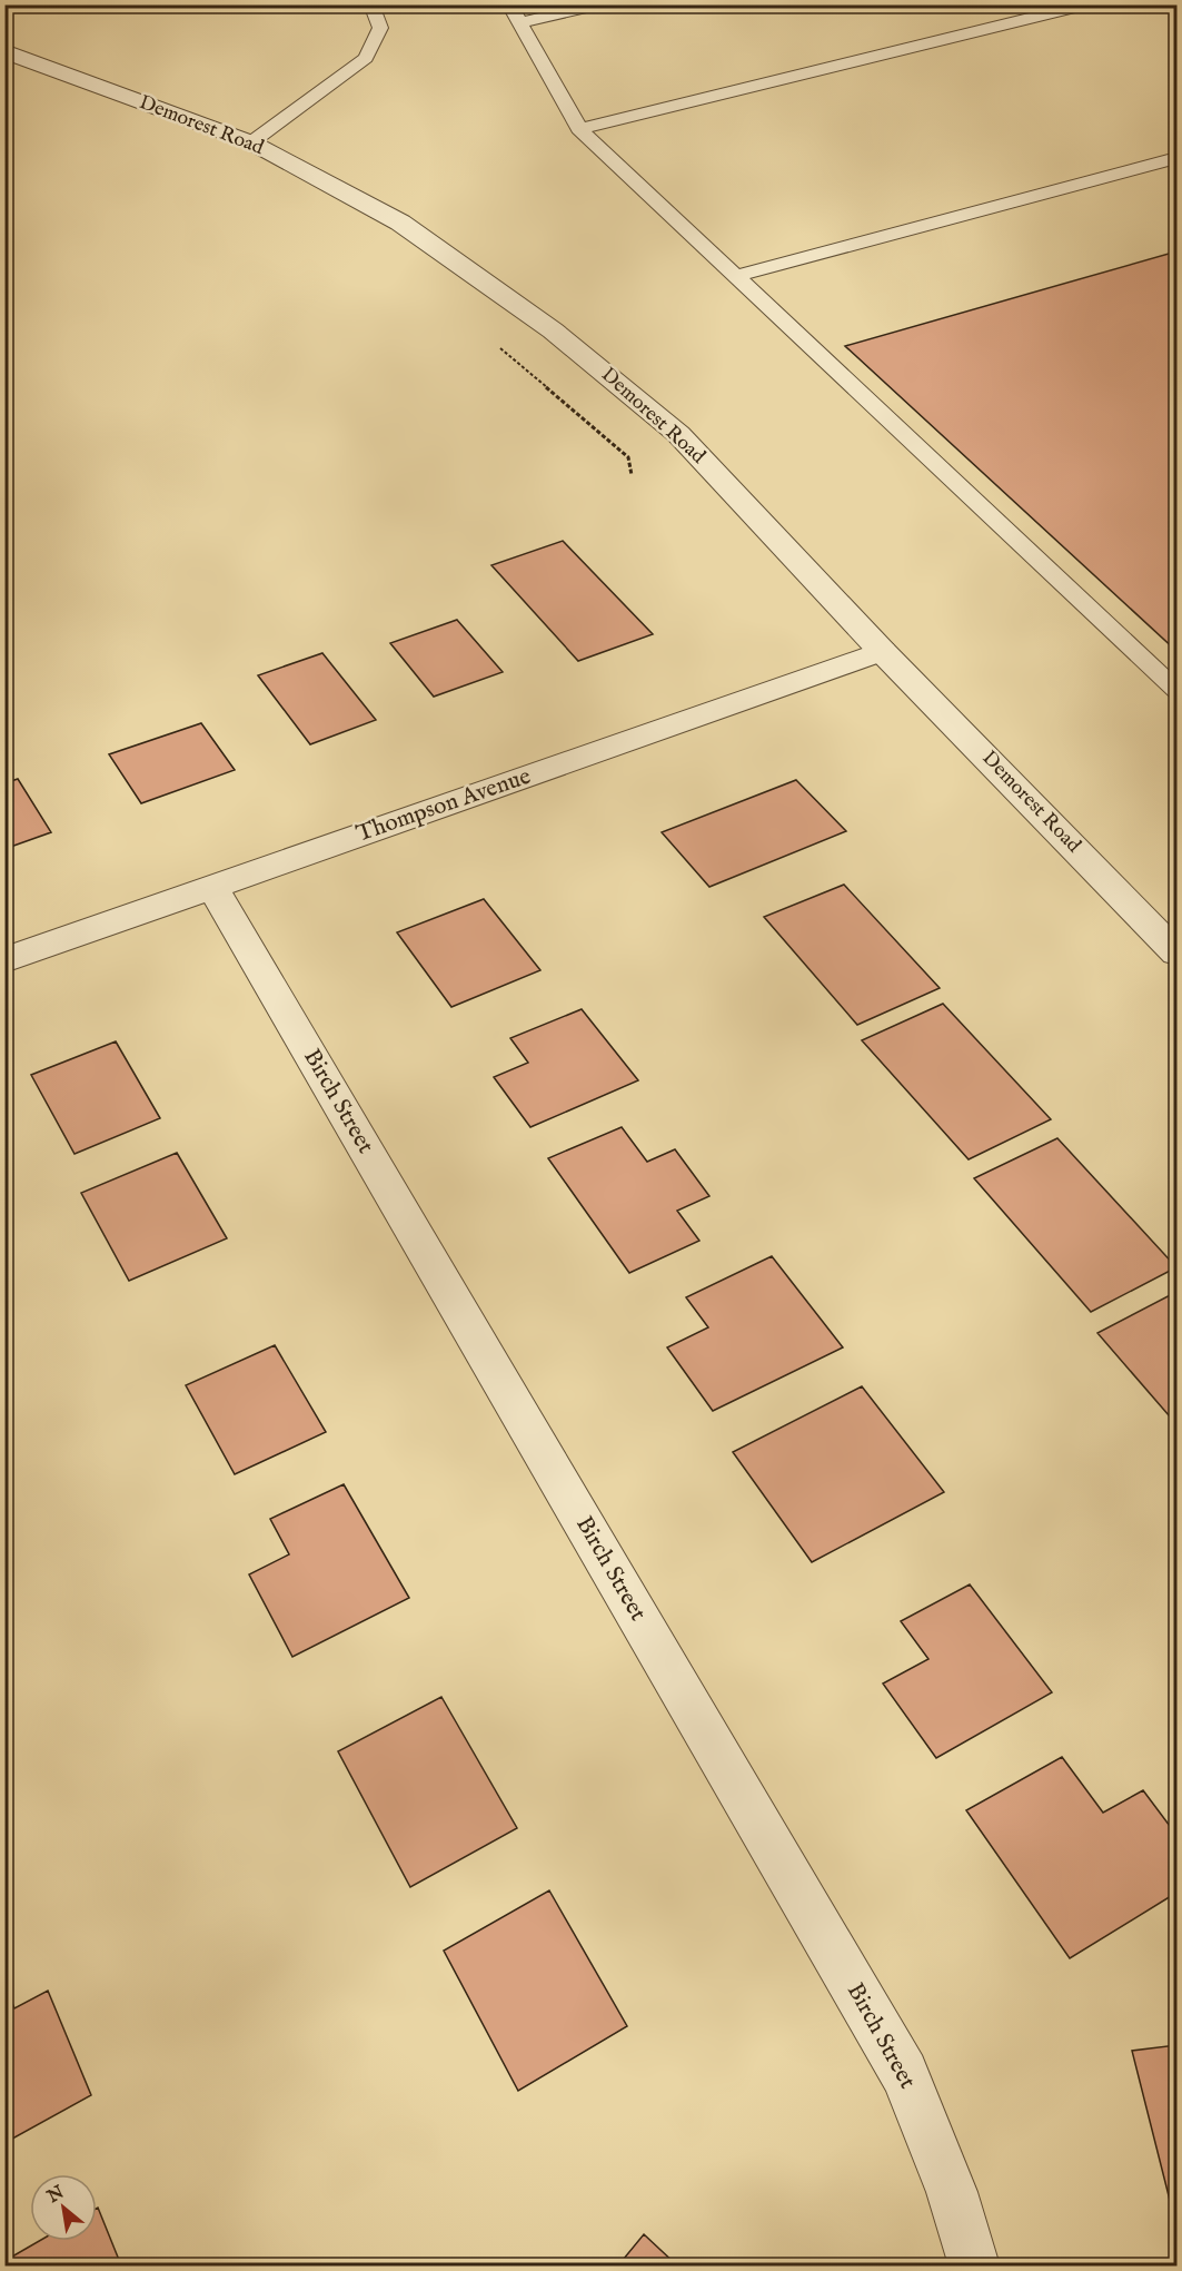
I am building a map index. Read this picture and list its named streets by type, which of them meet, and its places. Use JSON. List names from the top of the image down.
{
  "streets": {
    "street": ["Demorest Road", "Thompson Avenue", "Birch Street"]
  },
  "crossings": [
    ["Demorest Road", "Thompson Avenue"],
    ["Thompson Avenue", "Birch Street"]
  ],
  "north": "top left"
}
